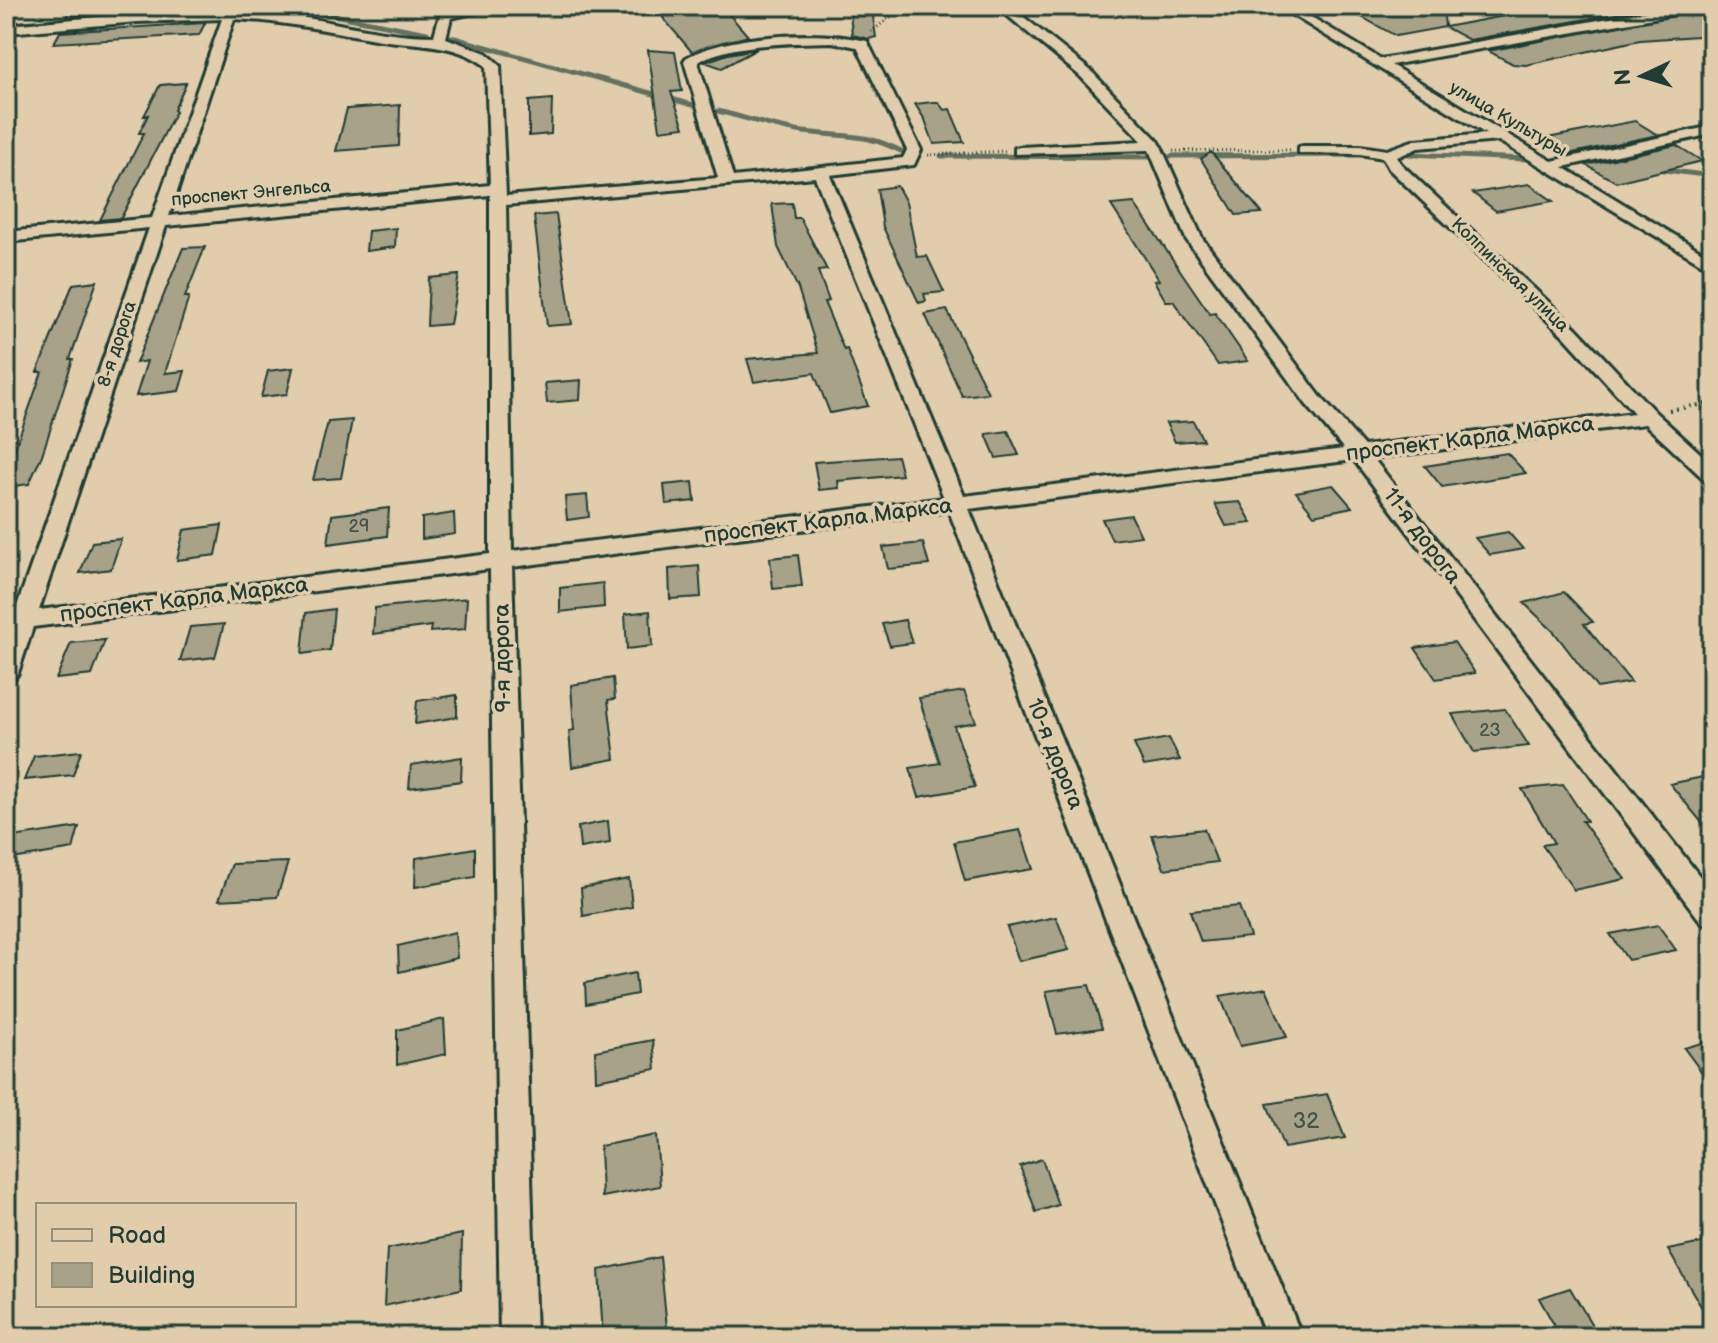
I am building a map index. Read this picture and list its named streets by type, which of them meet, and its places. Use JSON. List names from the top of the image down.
{
  "streets": {
    "street": [
      "улица Культуры",
      "проспект Энгельса",
      "Колпинская улица",
      "8-я дорога",
      "проспект Карла Маркса",
      "11-я дорога",
      "9-я дорога",
      "10-я дорога"
    ]
  },
  "crossings": [
    ["проспект Энгельса", "8-я дорога"],
    ["проспект Энгельса", "9-я дорога"],
    ["проспект Энгельса", "10-я дорога"],
    ["Колпинская улица", "проспект Карла Маркса"],
    ["8-я дорога", "проспект Карла Маркса"],
    ["проспект Карла Маркса", "11-я дорога"],
    ["проспект Карла Маркса", "9-я дорога"],
    ["проспект Карла Маркса", "10-я дорога"]
  ],
  "house_numbers": ["29", "23", "32"],
  "legend": ["Road", "Building"],
  "north": "left"
}
